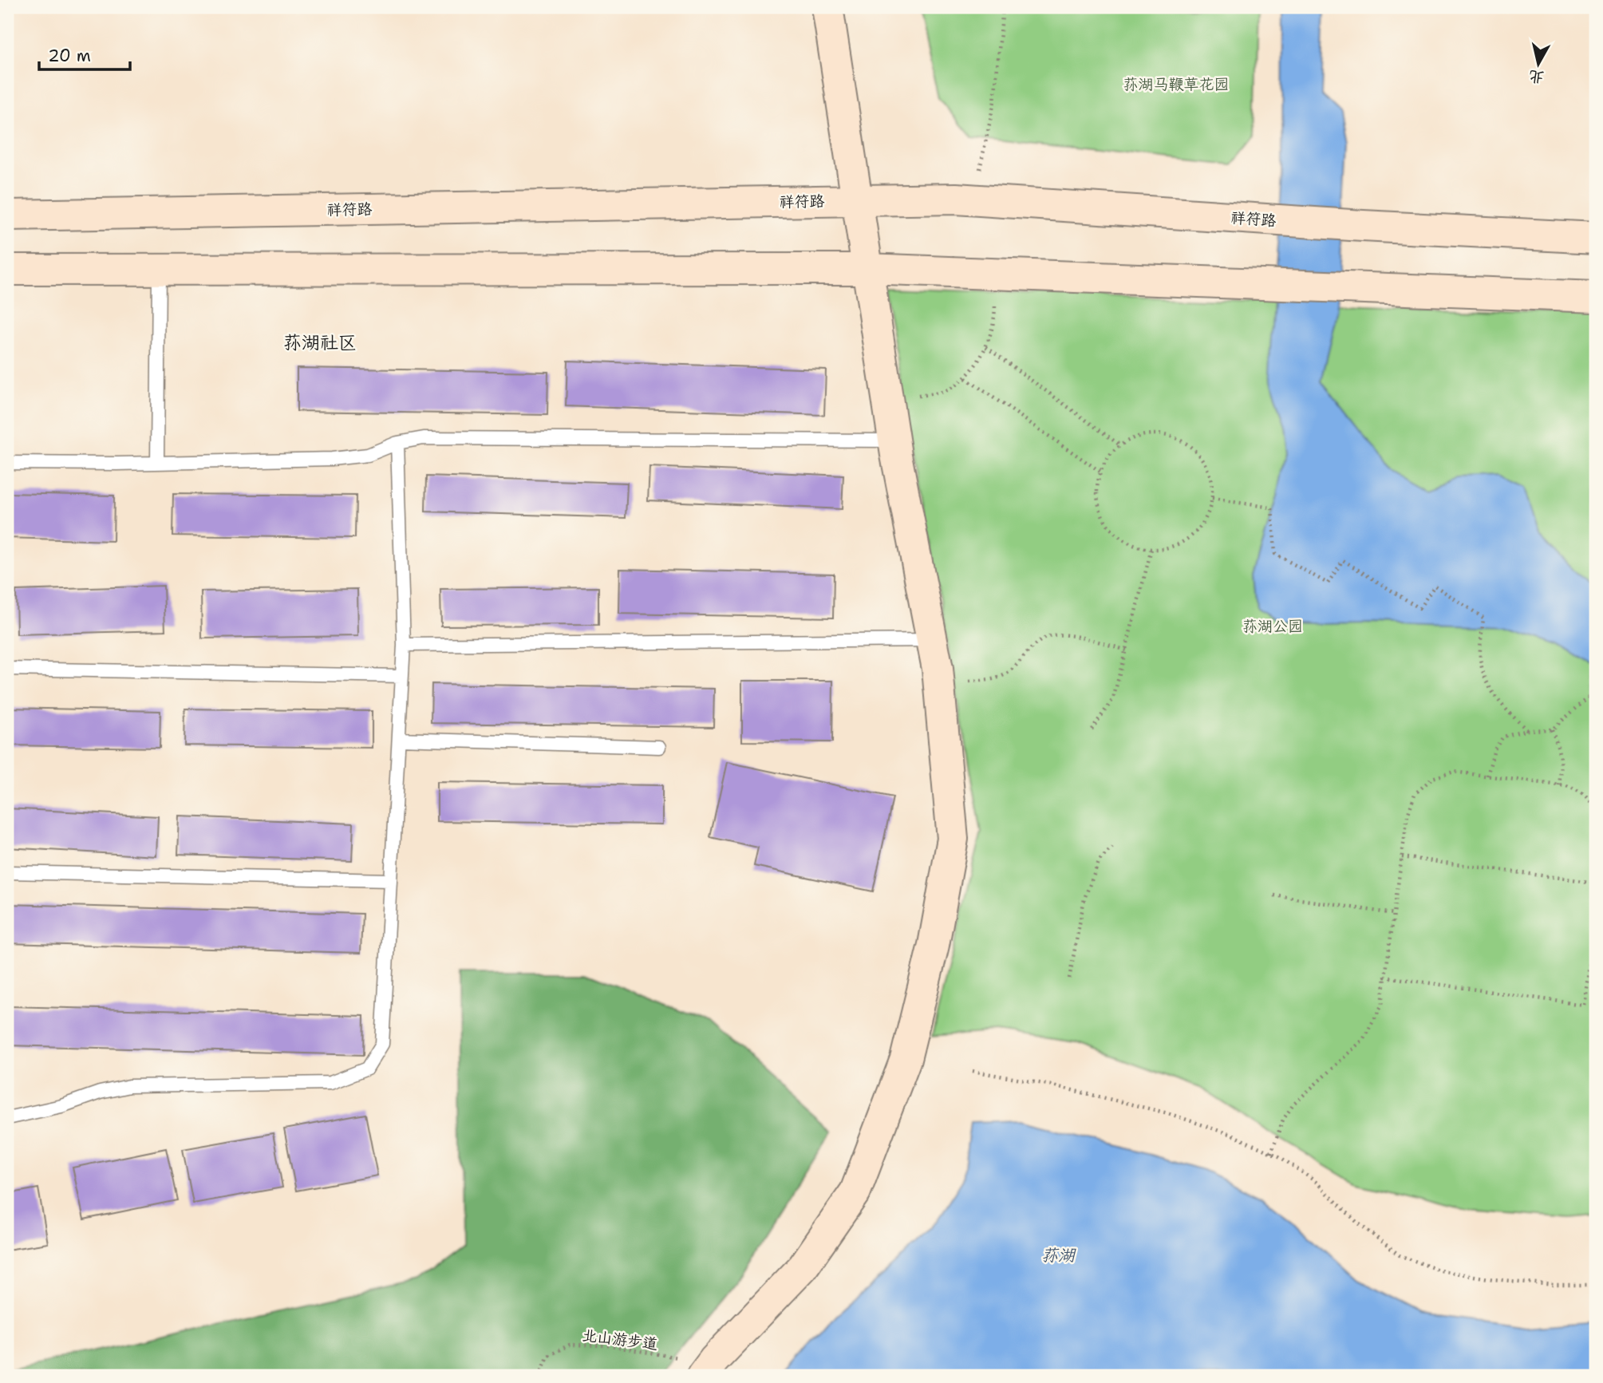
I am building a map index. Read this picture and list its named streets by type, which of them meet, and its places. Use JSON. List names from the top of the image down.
{
  "streets": {
    "main road": ["祥符路"],
    "path": ["北山游步道"]
  },
  "districts": ["荪湖社区"],
  "water": ["荪湖"],
  "parks": ["荪湖马鞭草花园", "荪湖公园"],
  "scale_bar": "20 m",
  "north": "bottom"
}
